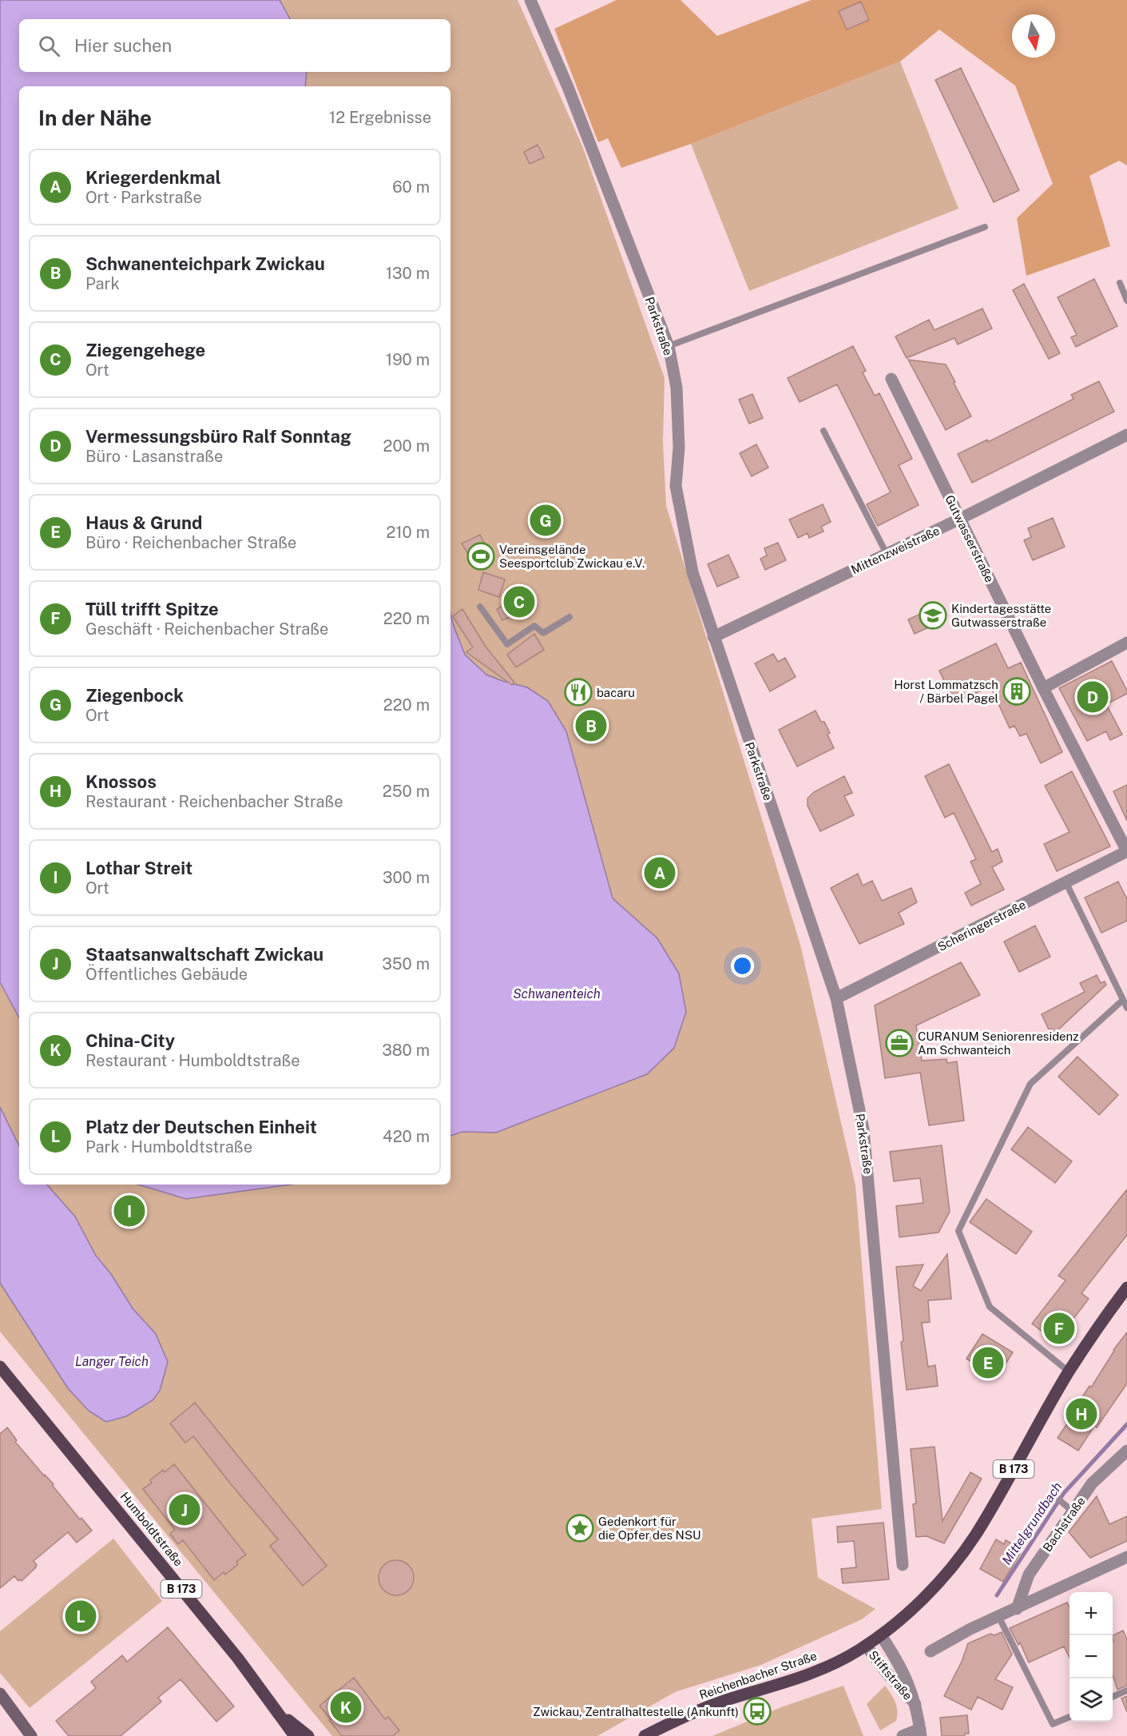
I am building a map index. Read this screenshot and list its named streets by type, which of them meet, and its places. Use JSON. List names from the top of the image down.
{
  "streets": {
    "main road": ["B 173", "Humboldtstraße", "Reichenbacher Straße"],
    "street": [
      "Parkstraße",
      "Gutwasserstraße",
      "Mittenzweistraße",
      "Scheringerstraße",
      "Bachstraße",
      "Stiftstraße"
    ]
  },
  "crossings": [
    ["Parkstraße", "Mittenzweistraße"],
    ["Parkstraße", "Scheringerstraße"],
    ["Gutwasserstraße", "Mittenzweistraße"],
    ["Gutwasserstraße", "Scheringerstraße"],
    ["Reichenbacher Straße", "Stiftstraße"]
  ],
  "water": ["Schwanenteich", "Langer Teich", "Mittelgrundbach"],
  "places": {
    "sports": ["Vereinsgelände Seesportclub Zwickau e.V."],
    "school or university": ["Kindertagesstätte Gutwasserstraße"],
    "building": ["Horst Lommatzsch / Bärbel Pagel"],
    "restaurant": ["bacaru"],
    "office": ["CURANUM Seniorenresidenz Am Schwanteich"],
    "place": ["Gedenkort für die Opfer des NSU"],
    "bus stop": ["Zwickau, Zentralhaltestelle (Ankunft)"]
  },
  "north": "bottom",
  "page": {
    "search": "Hier suchen",
    "heading": ["In der Nähe", "12 Ergebnisse"],
    "list": [
      {
        "mark": "A",
        "name": "Kriegerdenkmal",
        "note": "Ort · Parkstraße",
        "value": "60 m"
      },
      {
        "mark": "B",
        "name": "Schwanenteichpark Zwickau",
        "note": "Park",
        "value": "130 m"
      },
      {
        "mark": "C",
        "name": "Ziegengehege",
        "note": "Ort",
        "value": "190 m"
      },
      {
        "mark": "D",
        "name": "Vermessungsbüro Ralf Sonntag",
        "note": "Büro · Lasanstraße",
        "value": "200 m"
      },
      {
        "mark": "E",
        "name": "Haus & Grund",
        "note": "Büro · Reichenbacher Straße",
        "value": "210 m"
      },
      {
        "mark": "F",
        "name": "Tüll trifft Spitze",
        "note": "Geschäft · Reichenbacher Straße",
        "value": "220 m"
      },
      {
        "mark": "G",
        "name": "Ziegenbock",
        "note": "Ort",
        "value": "220 m"
      },
      {
        "mark": "H",
        "name": "Knossos",
        "note": "Restaurant · Reichenbacher Straße",
        "value": "250 m"
      },
      {
        "mark": "I",
        "name": "Lothar Streit",
        "note": "Ort",
        "value": "300 m"
      },
      {
        "mark": "J",
        "name": "Staatsanwaltschaft Zwickau",
        "note": "Öffentliches Gebäude",
        "value": "350 m"
      },
      {
        "mark": "K",
        "name": "China-City",
        "note": "Restaurant · Humboldtstraße",
        "value": "380 m"
      },
      {
        "mark": "L",
        "name": "Platz der Deutschen Einheit",
        "note": "Park · Humboldtstraße",
        "value": "420 m"
      }
    ],
    "pins": [
      "G",
      "C",
      "D",
      "B",
      "A",
      "I",
      "F",
      "E",
      "H",
      "J",
      "L",
      "K"
    ],
    "map_buttons": ["+", "−"]
  }
}
